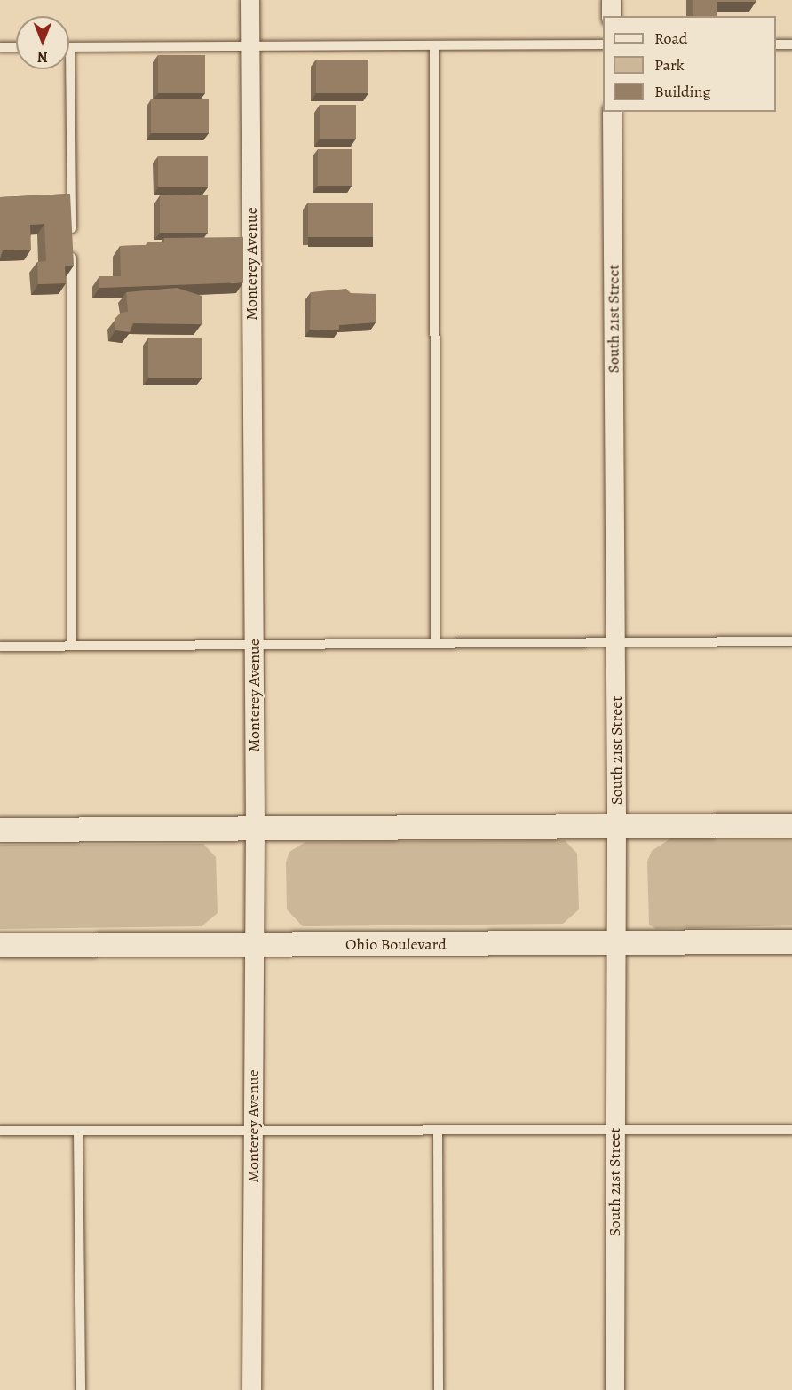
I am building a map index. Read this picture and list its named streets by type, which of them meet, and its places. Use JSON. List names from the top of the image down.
{
  "streets": {
    "street": ["Monterey Avenue", "South 21st Street", "Ohio Boulevard"]
  },
  "crossings": [
    ["Monterey Avenue", "Ohio Boulevard"],
    ["South 21st Street", "Ohio Boulevard"]
  ],
  "legend": ["Road", "Park", "Building"],
  "north": "bottom"
}
